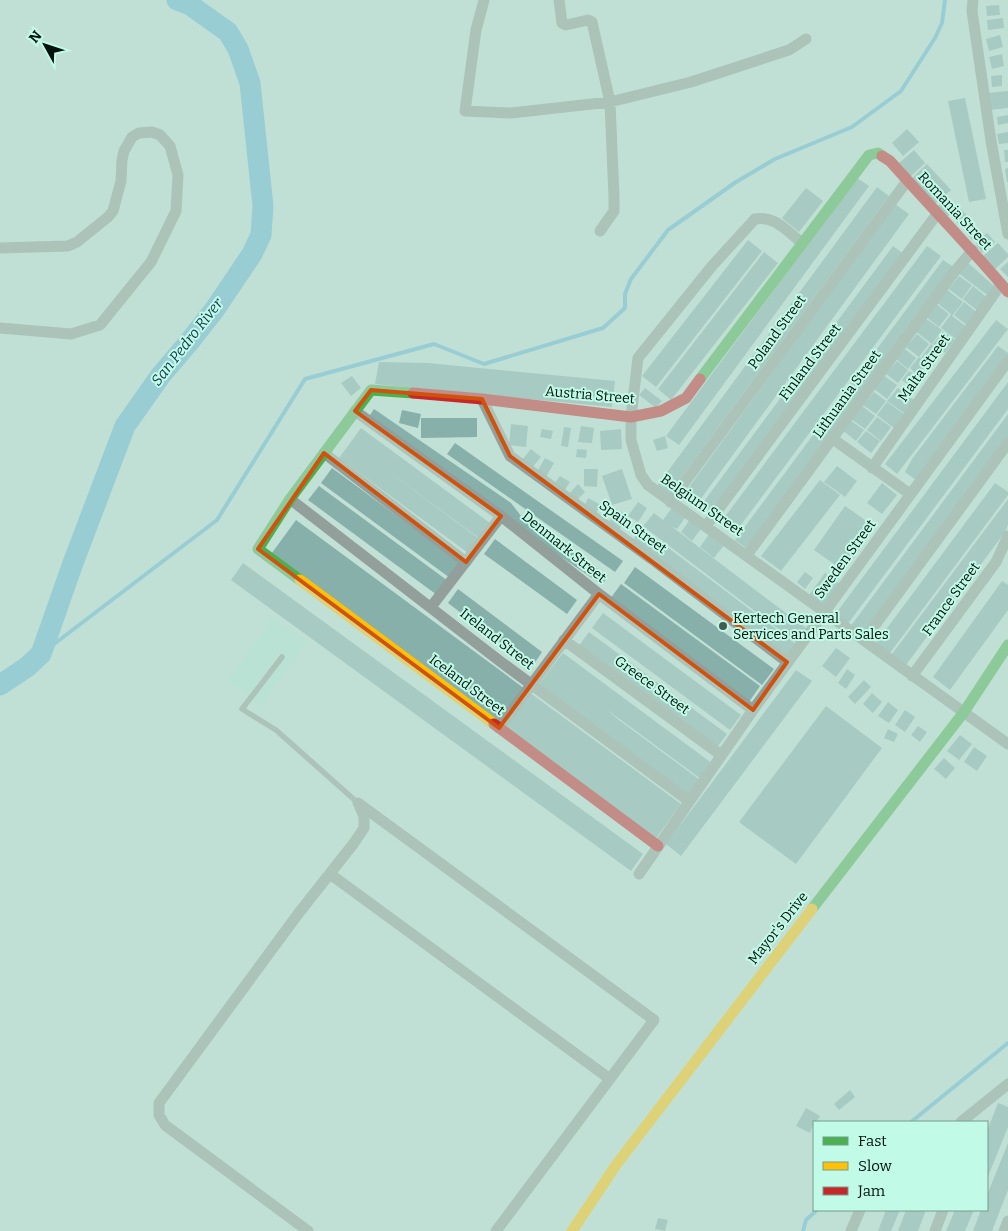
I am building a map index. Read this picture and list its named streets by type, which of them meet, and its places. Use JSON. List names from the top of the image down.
{
  "streets": {
    "street": [
      "Romania Street",
      "Poland Street",
      "Finland Street",
      "Malta Street",
      "Lithuania Street",
      "Austria Street",
      "Belgium Street",
      "Spain Street",
      "Denmark Street",
      "Sweden Street",
      "France Street",
      "Ireland Street",
      "Iceland Street",
      "Greece Street",
      "Mayor's Drive"
    ]
  },
  "crossings": [
    ["Romania Street", "Poland Street"],
    ["Romania Street", "Finland Street"],
    ["Romania Street", "Malta Street"],
    ["Romania Street", "Lithuania Street"],
    ["Romania Street", "Austria Street"],
    ["Poland Street", "Belgium Street"],
    ["Finland Street", "Belgium Street"],
    ["Lithuania Street", "Belgium Street"],
    ["Austria Street", "Belgium Street"],
    ["Austria Street", "Spain Street"],
    ["Austria Street", "Denmark Street"],
    ["Austria Street", "Ireland Street"],
    ["Austria Street", "Iceland Street"],
    ["Belgium Street", "Sweden Street"],
    ["Belgium Street", "France Street"],
    ["Belgium Street", "Mayor's Drive"],
    ["Spain Street", "Sweden Street"],
    ["Denmark Street", "Sweden Street"],
    ["Sweden Street", "Ireland Street"],
    ["Sweden Street", "Iceland Street"],
    ["Sweden Street", "Greece Street"]
  ],
  "water": ["San Pedro River"],
  "places": ["Kertech General Services and Parts Sales"],
  "legend": ["Fast", "Slow", "Jam"],
  "north": "top left"
}
